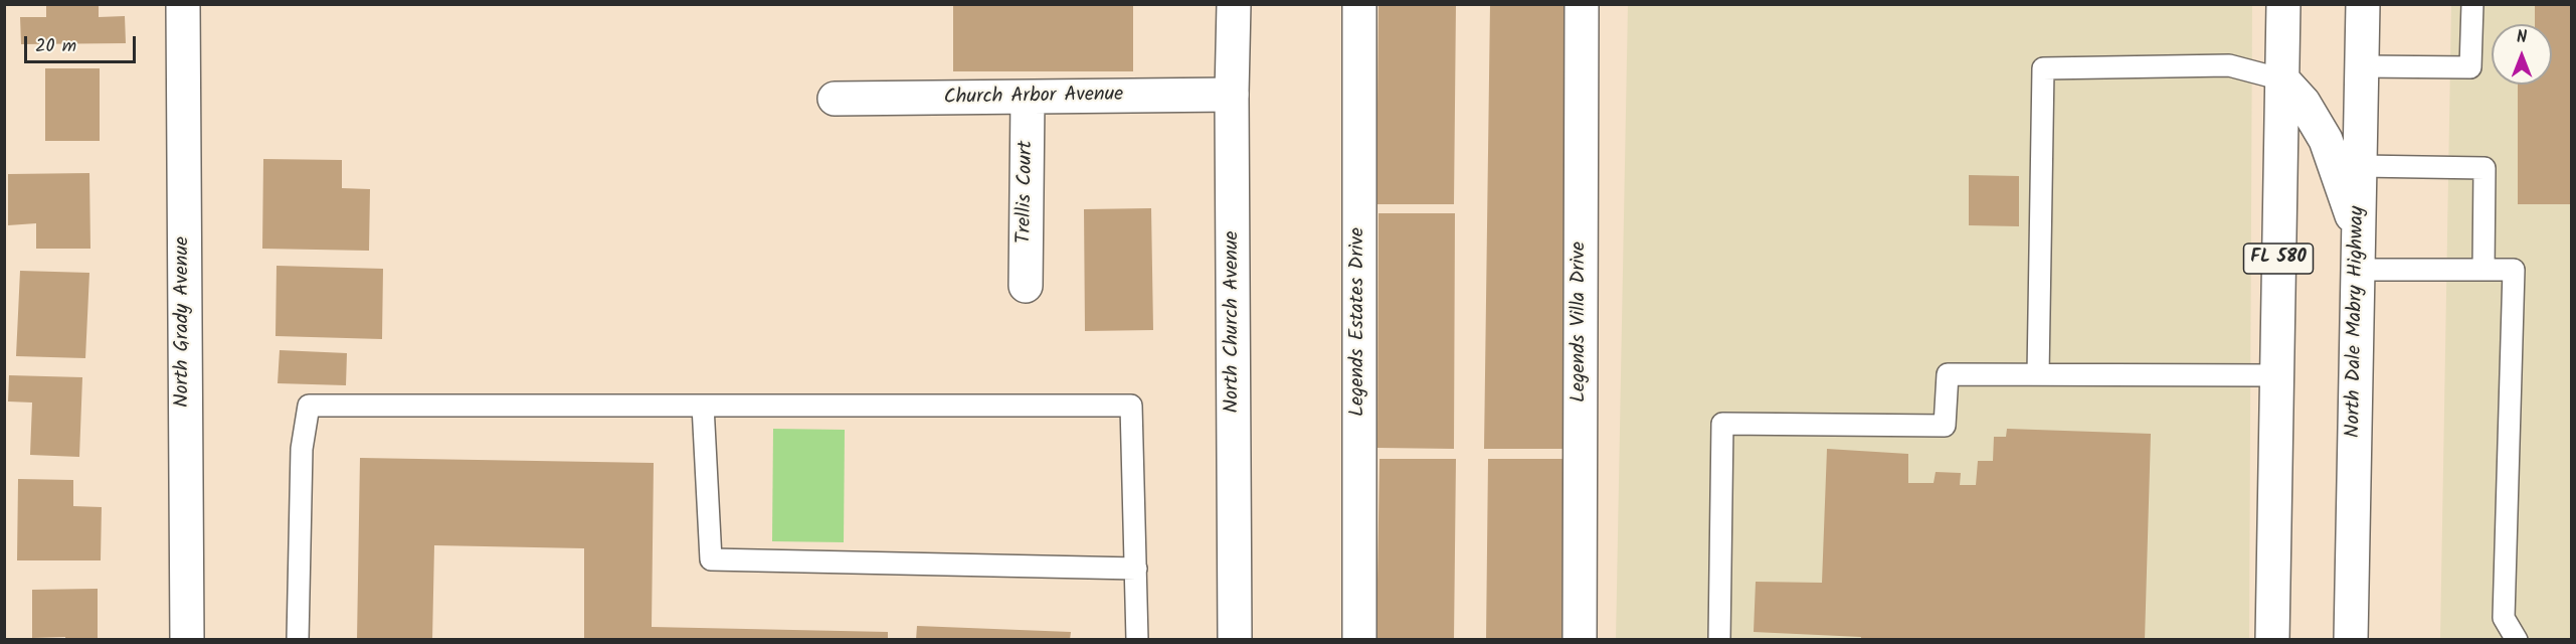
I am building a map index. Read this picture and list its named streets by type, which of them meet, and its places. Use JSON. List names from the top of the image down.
{
  "streets": {
    "street": [
      "Church Arbor Avenue",
      "Trellis Court",
      "FL 580",
      "North Grady Avenue",
      "North Church Avenue",
      "Legends Estates Drive",
      "Legends Villa Drive",
      "North Dale Mabry Highway"
    ]
  },
  "crossings": [
    ["Church Arbor Avenue", "Trellis Court"],
    ["Church Arbor Avenue", "North Church Avenue"]
  ],
  "scale_bar": "20 m",
  "north": "top"
}
